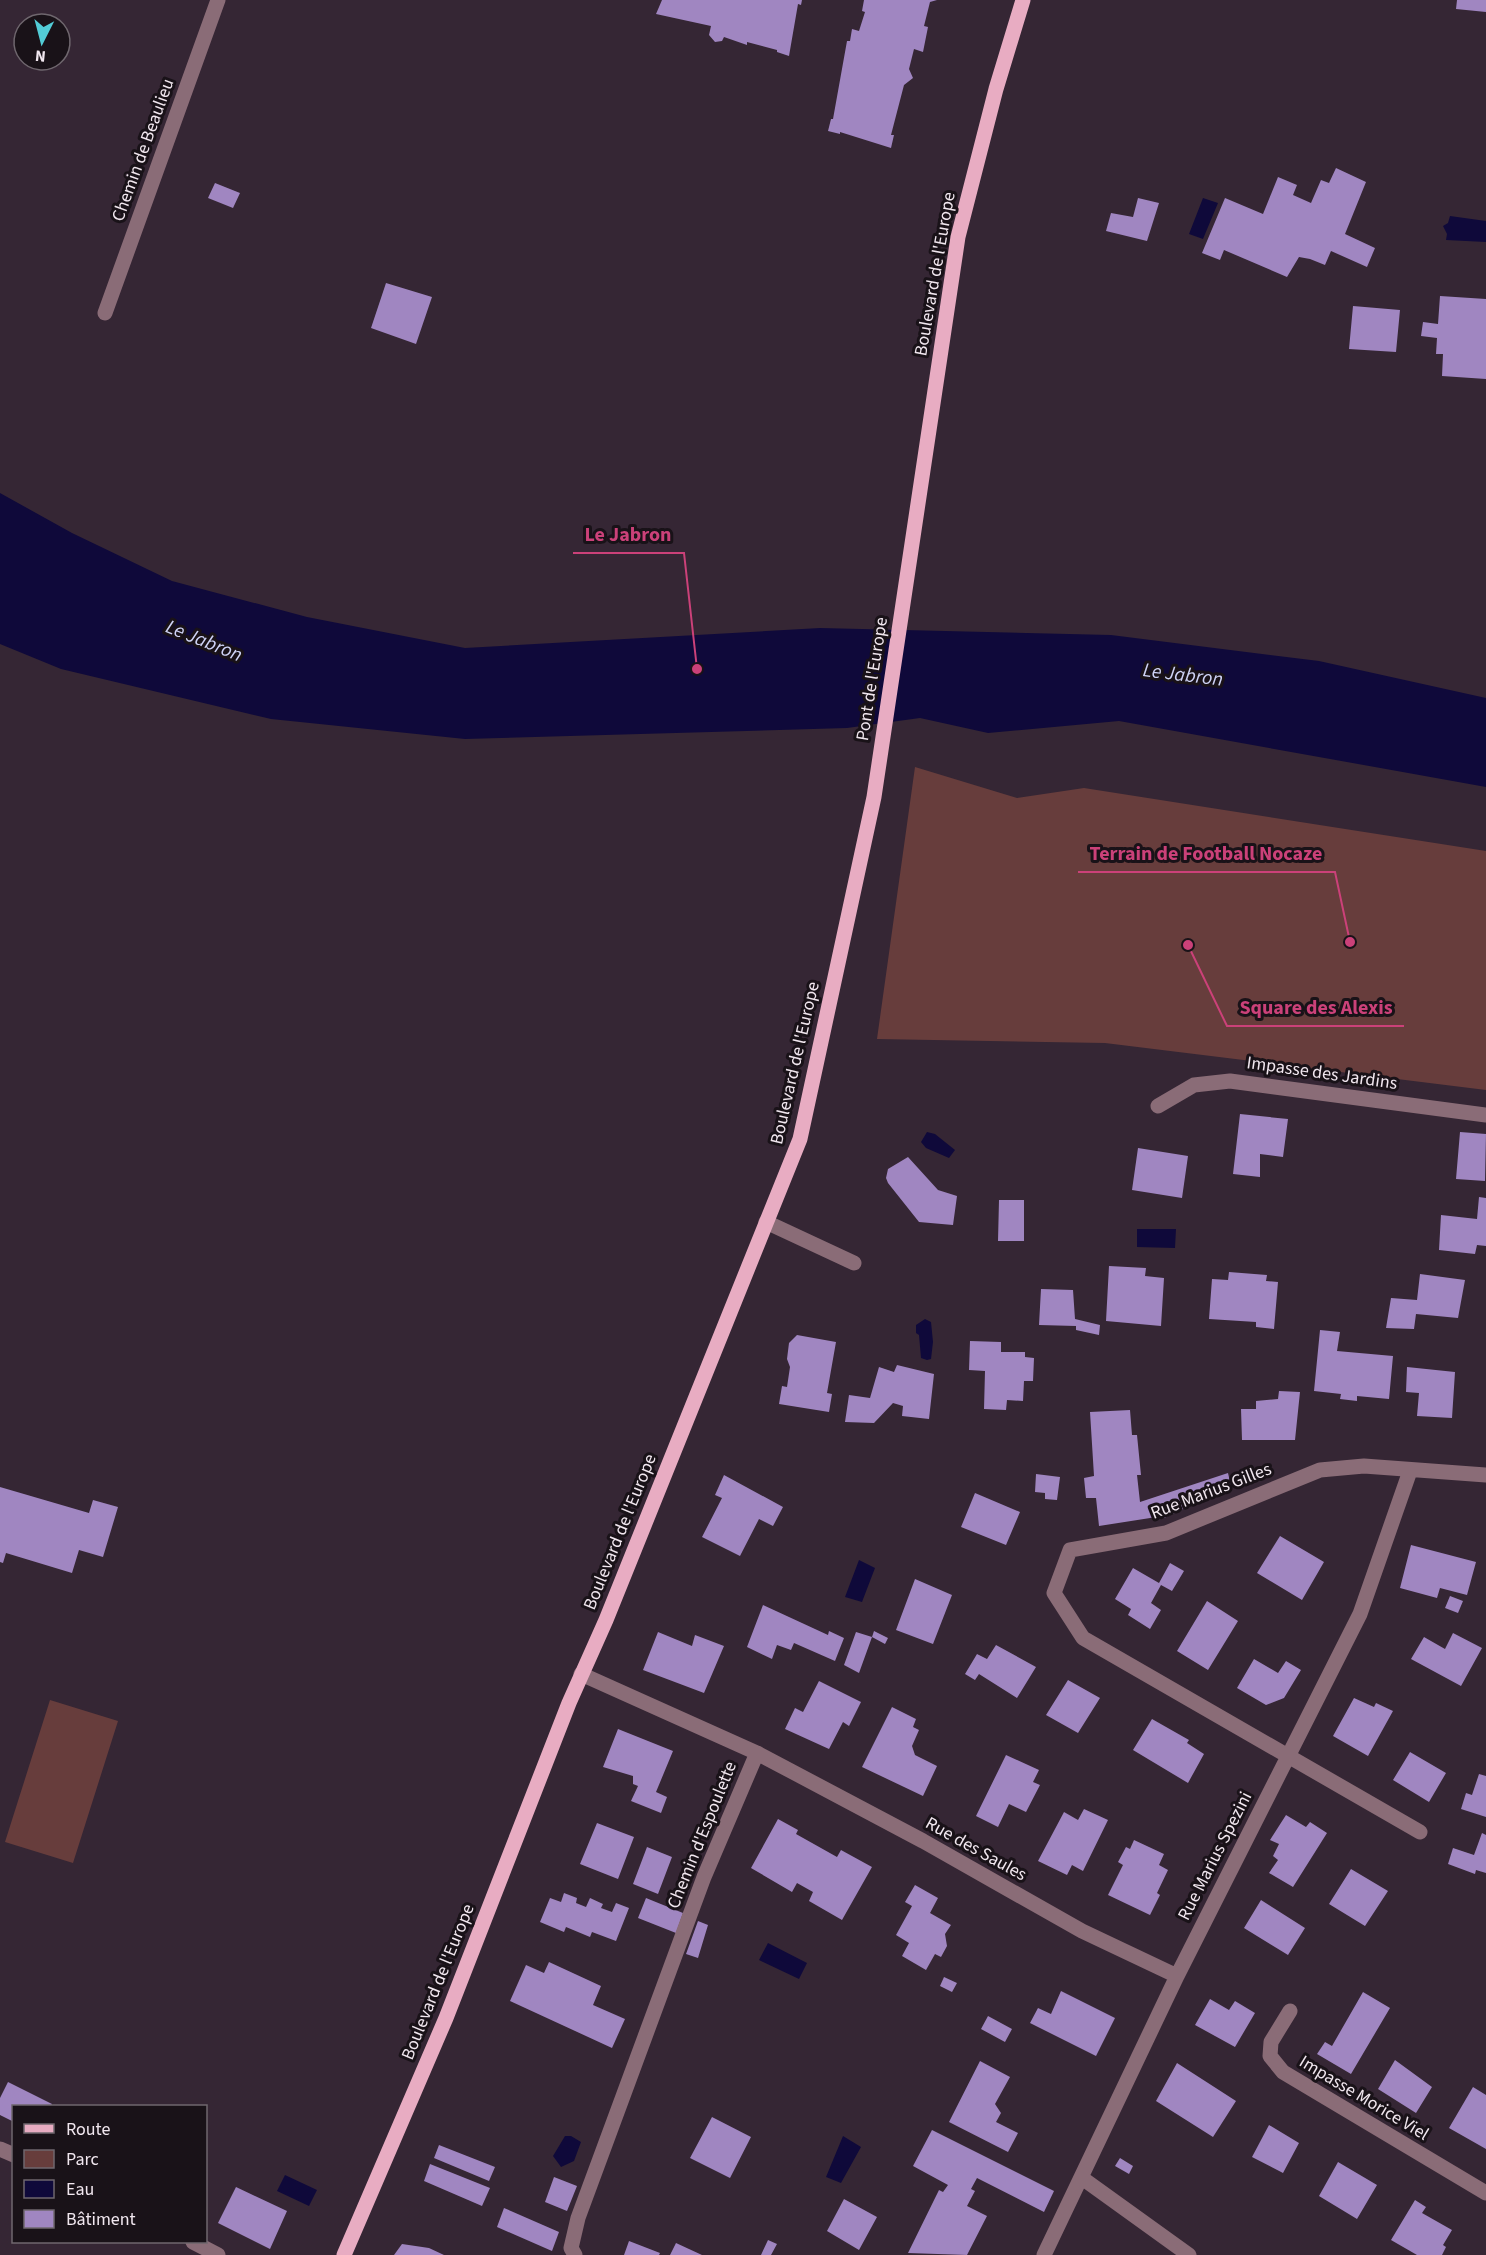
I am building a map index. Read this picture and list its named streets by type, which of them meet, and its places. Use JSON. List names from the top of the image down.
{
  "streets": {
    "main road": ["Boulevard de l'Europe", "Pont de l'Europe"],
    "street": [
      "Chemin de Beaulieu",
      "Impasse des Jardins",
      "Rue Marius Gilles",
      "Chemin d'Espoulette",
      "Rue des Saules",
      "Rue Marius Spezini",
      "Impasse Morice Viel"
    ]
  },
  "crossings": [
    ["Boulevard de l'Europe", "Pont de l'Europe"],
    ["Boulevard de l'Europe", "Chemin d'Espoulette"],
    ["Rue Marius Gilles", "Rue Marius Spezini"],
    ["Chemin d'Espoulette", "Rue des Saules"],
    ["Rue des Saules", "Rue Marius Spezini"]
  ],
  "water": ["Le Jabron"],
  "places": ["Le Jabron", "Terrain de Football Nocaze", "Square des Alexis"],
  "legend": [
    "Route",
    "Parc",
    "Eau",
    "Bâtiment"
  ],
  "north": "bottom"
}
